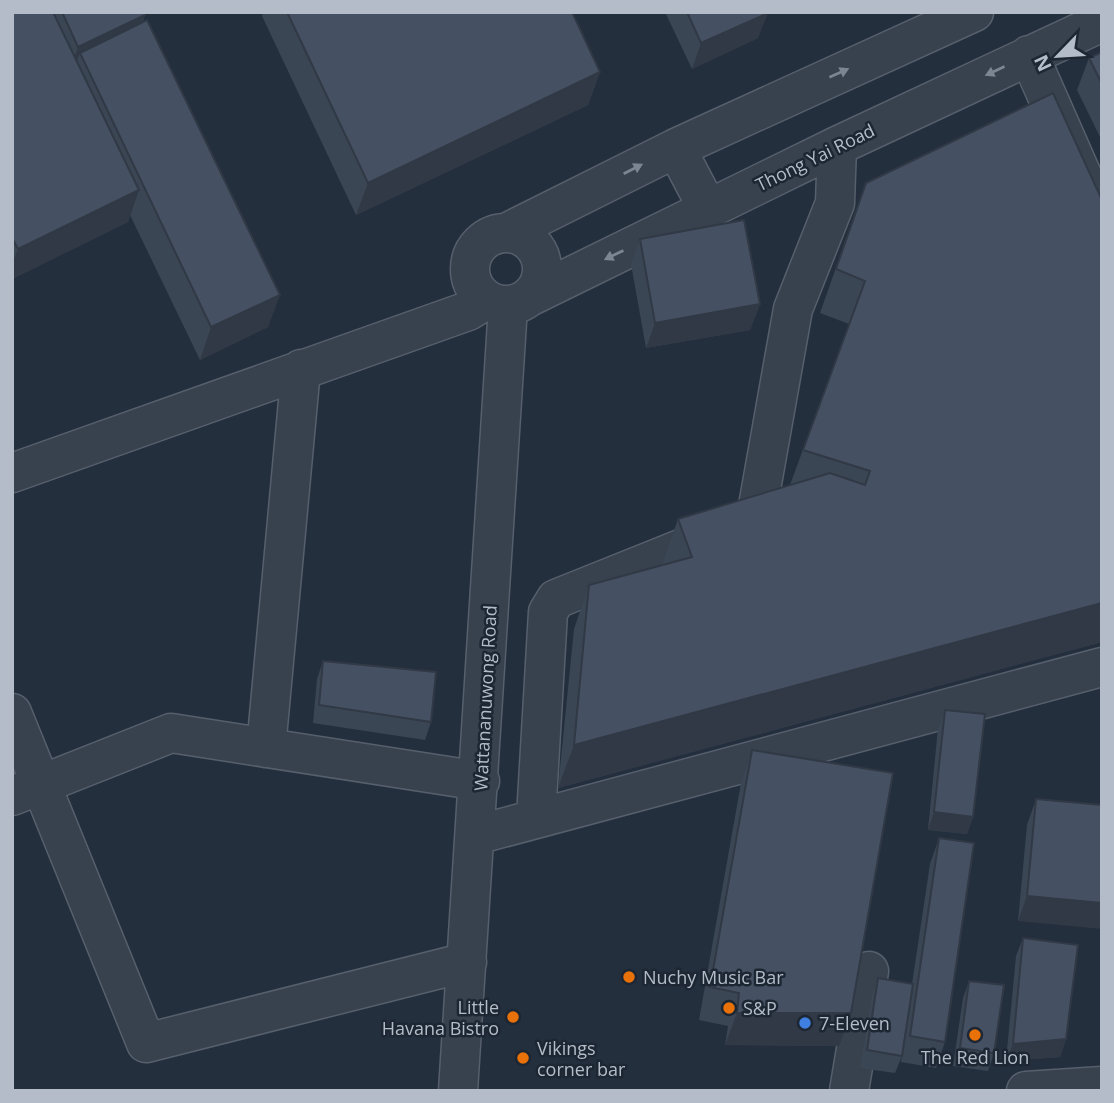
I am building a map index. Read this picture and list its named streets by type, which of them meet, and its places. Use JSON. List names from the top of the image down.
{
  "streets": {
    "street": ["Thong Yai Road", "Wattananuwong Road"]
  },
  "crossings": [
    ["Thong Yai Road", "Wattananuwong Road"]
  ],
  "places": [
    "Nuchy Music Bar",
    "S&P",
    "Little Havana Bistro",
    "7-Eleven",
    "The Red Lion",
    "Vikings corner bar"
  ],
  "north": "bottom left"
}
